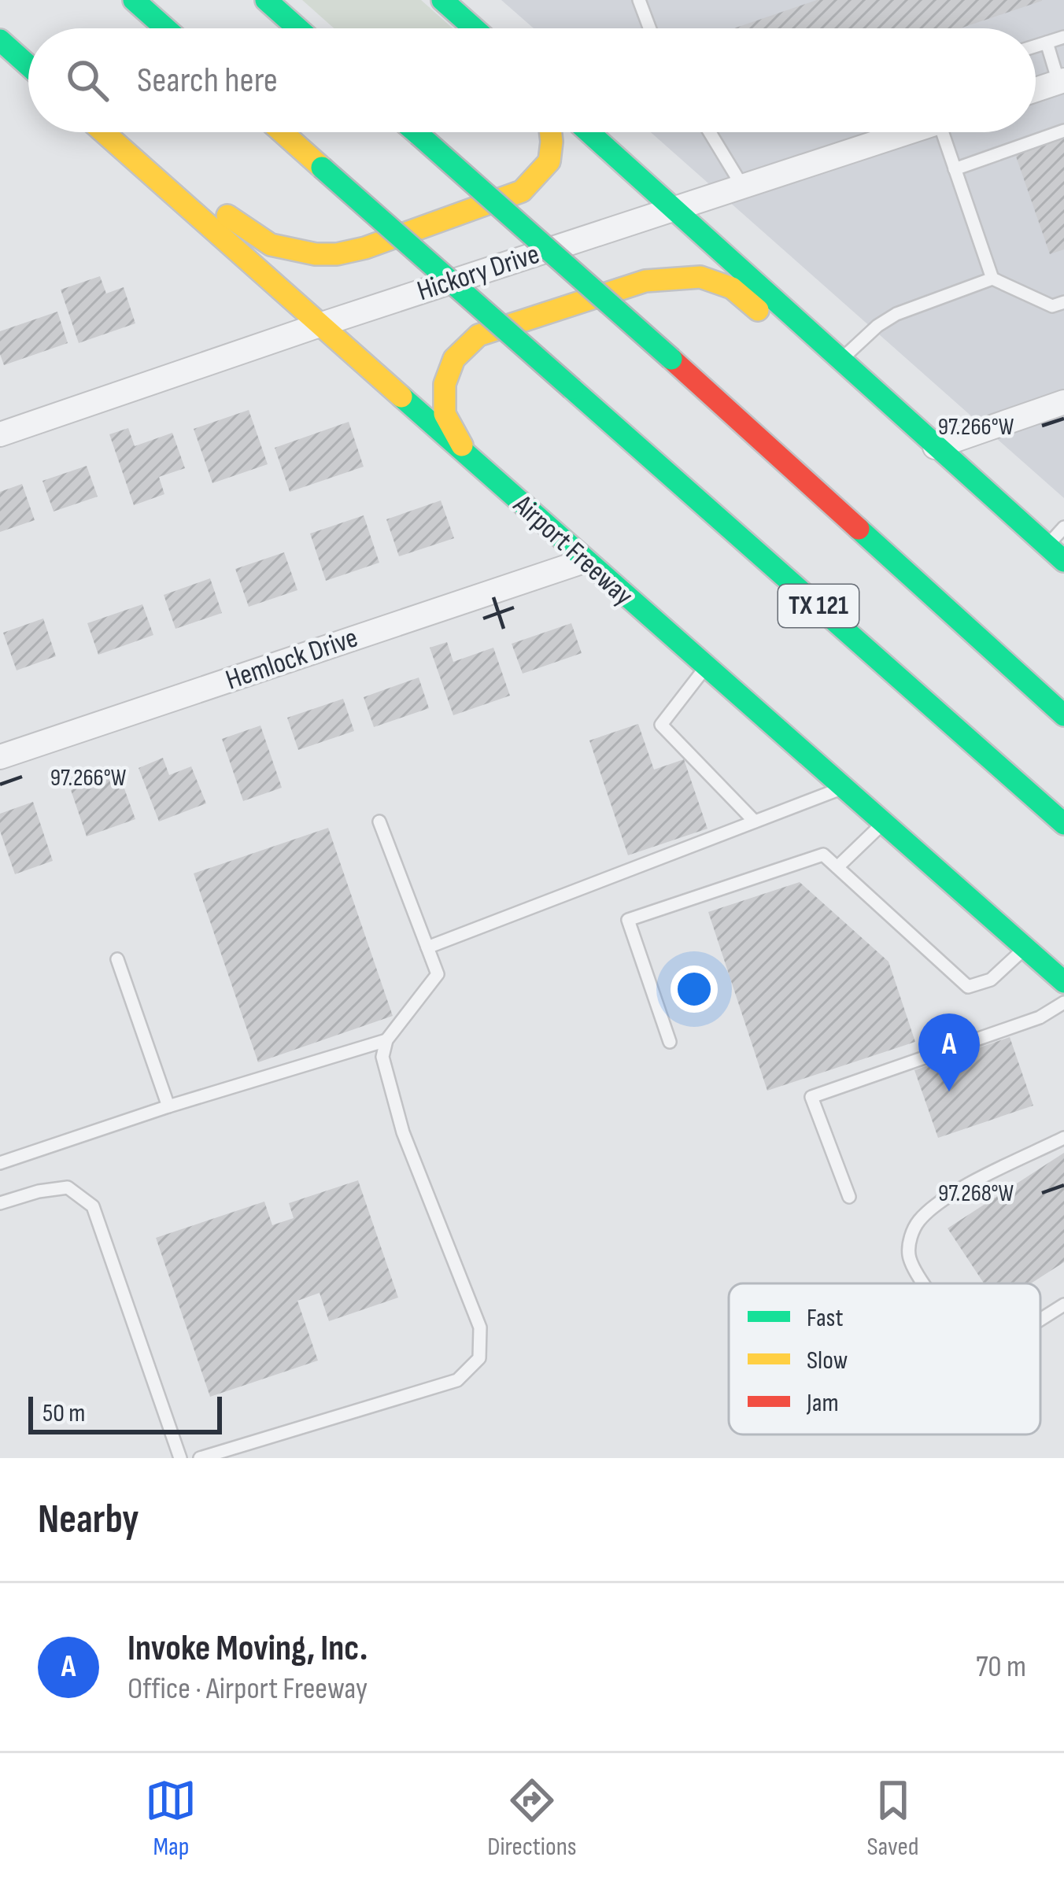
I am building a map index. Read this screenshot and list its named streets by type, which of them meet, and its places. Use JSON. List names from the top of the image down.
{
  "streets": {
    "main road": ["Airport Freeway", "TX 121"],
    "street": ["Hickory Drive", "Hemlock Drive"]
  },
  "crossings": [
    ["Hickory Drive", "Airport Freeway"],
    ["Airport Freeway", "Hemlock Drive"]
  ],
  "legend": ["Fast", "Slow", "Jam"],
  "scale_bar": "50 m",
  "page": {
    "search": "Search here",
    "pins": "A",
    "scale": "50 m",
    "heading": "Nearby",
    "list": [
      {
        "mark": "A",
        "name": "Invoke Moving, Inc.",
        "note": "Office · Airport Freeway",
        "value": "70 m"
      }
    ],
    "nav": ["Map", "Directions", "Saved"]
  },
  "coordinates": ["97.266°W", "97.268°W"]
}
